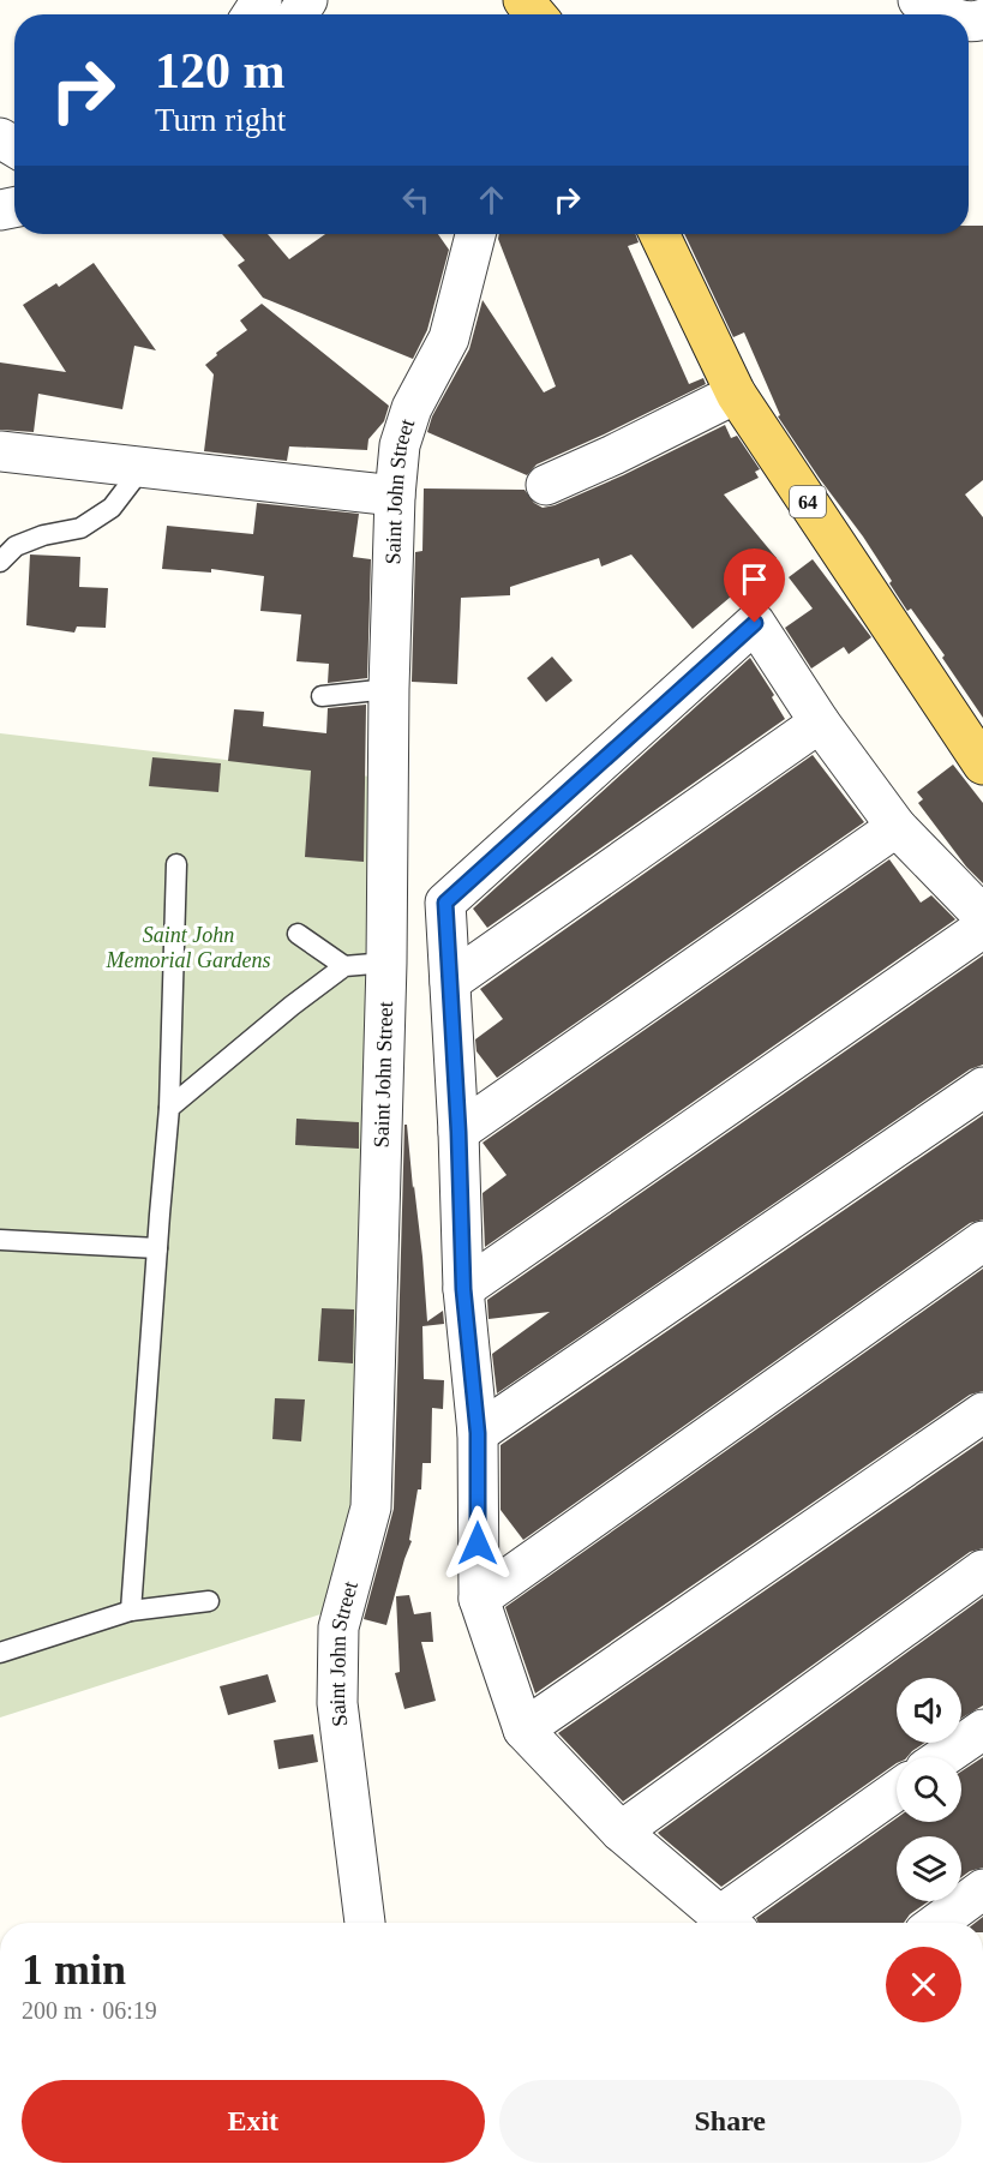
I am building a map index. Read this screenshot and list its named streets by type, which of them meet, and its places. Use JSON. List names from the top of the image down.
{
  "streets": {
    "main road": ["64"],
    "street": ["Saint John Street"]
  },
  "parks": ["Saint John Memorial Gardens"],
  "page": {
    "turn": ["120 m", "Turn right"],
    "heading": ["1 min", "200 m · 06:19"],
    "buttons": ["Exit", "Share"]
  }
}
